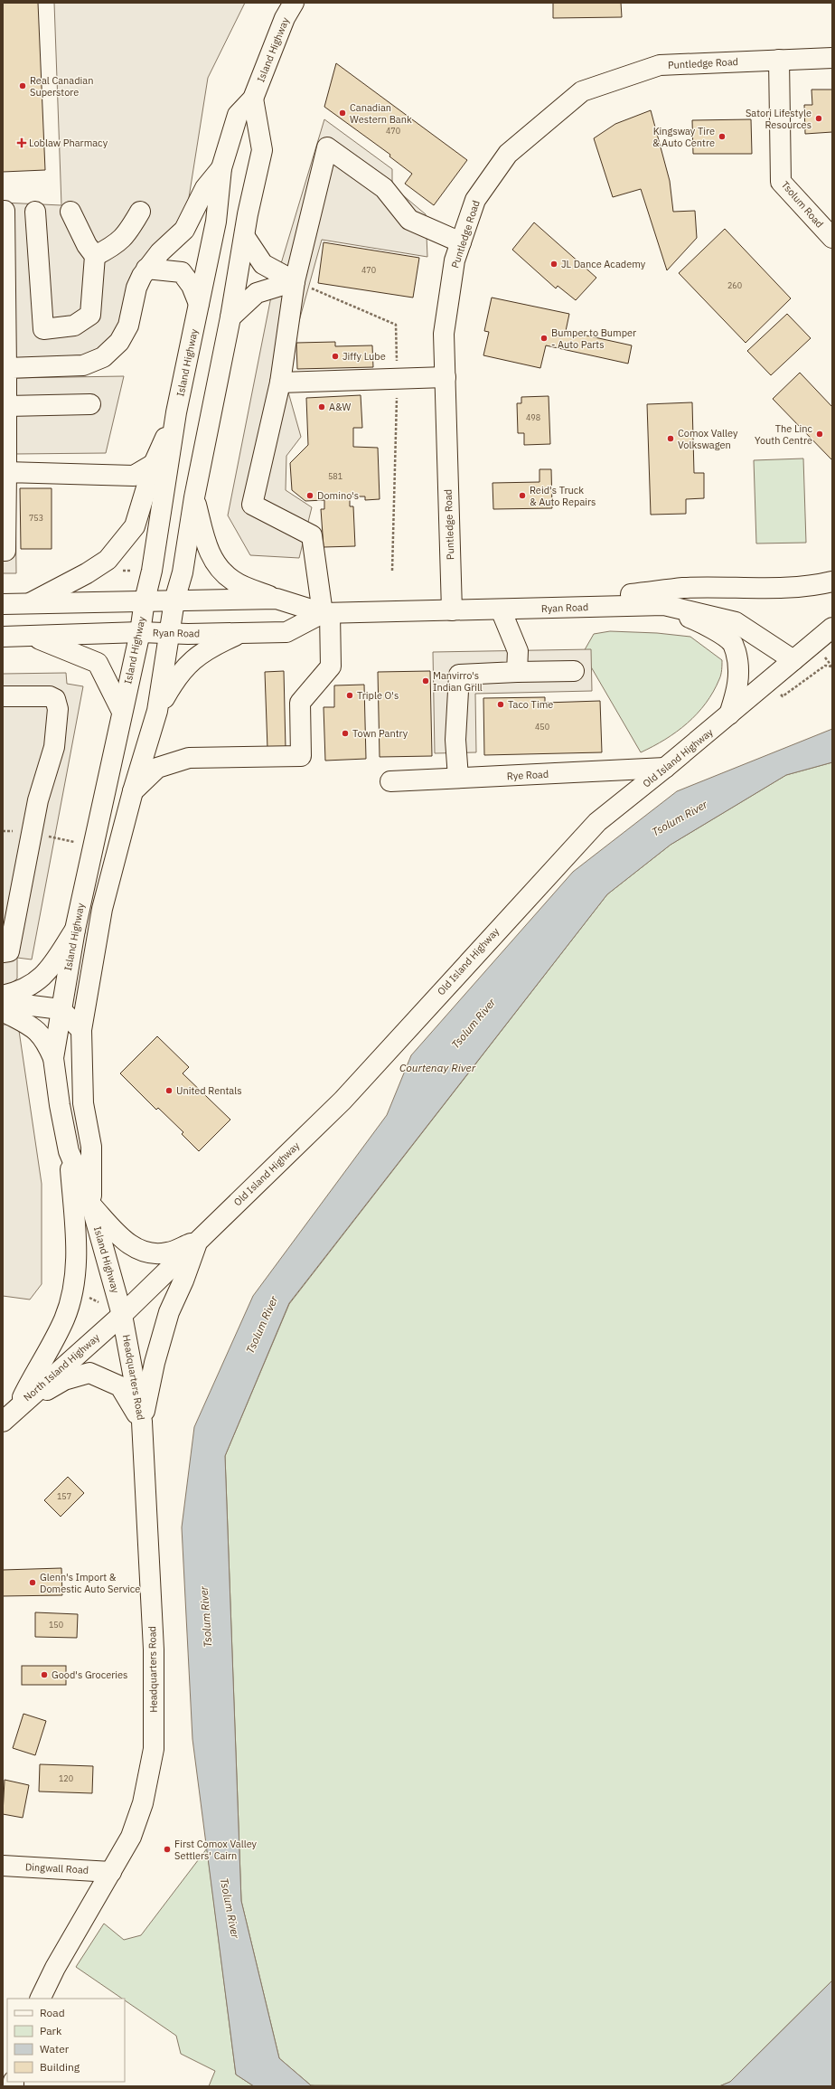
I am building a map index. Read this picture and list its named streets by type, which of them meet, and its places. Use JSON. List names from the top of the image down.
{
  "streets": {
    "main road": [
      "Island Highway",
      "Puntledge Road",
      "Tsolum Road",
      "Ryan Road",
      "Old Island Highway",
      "Rye Road",
      "North Island Highway",
      "Headquarters Road",
      "Dingwall Road"
    ]
  },
  "crossings": [
    ["Island Highway", "Ryan Road"],
    ["Island Highway", "Old Island Highway"],
    ["Island Highway", "North Island Highway"],
    ["Island Highway", "Headquarters Road"],
    ["Puntledge Road", "Tsolum Road"],
    ["Puntledge Road", "Ryan Road"],
    ["Ryan Road", "Old Island Highway"],
    ["Old Island Highway", "Rye Road"],
    ["Old Island Highway", "North Island Highway"],
    ["Old Island Highway", "Headquarters Road"],
    ["North Island Highway", "Headquarters Road"],
    ["Headquarters Road", "Dingwall Road"]
  ],
  "water": ["Tsolum River", "Courtenay River"],
  "places": {
    "other": [
      "Real Canadian Superstore",
      "Canadian Western Bank",
      "Satori Lifestyle Resources",
      "Kingsway Tire & Auto Centre",
      "JL Dance Academy",
      "Bumper to Bumper - Auto Parts",
      "Jiffy Lube",
      "A&W",
      "The Linc Youth Centre",
      "Comox Valley Volkswagen",
      "Domino's",
      "Reid's Truck & Auto Repairs",
      "Manvirro's Indian Grill",
      "Triple O's",
      "Taco Time",
      "Town Pantry",
      "United Rentals",
      "Glenn's Import & Domestic Auto Service",
      "Good's Groceries",
      "First Comox Valley Settlers' Cairn"
    ],
    "health": ["Loblaw Pharmacy"]
  },
  "house_numbers": [
    "470",
    "470",
    "260",
    "498",
    "581",
    "753",
    "450",
    "157",
    "150",
    "120"
  ],
  "legend": [
    "Road",
    "Park",
    "Water",
    "Building"
  ]
}
